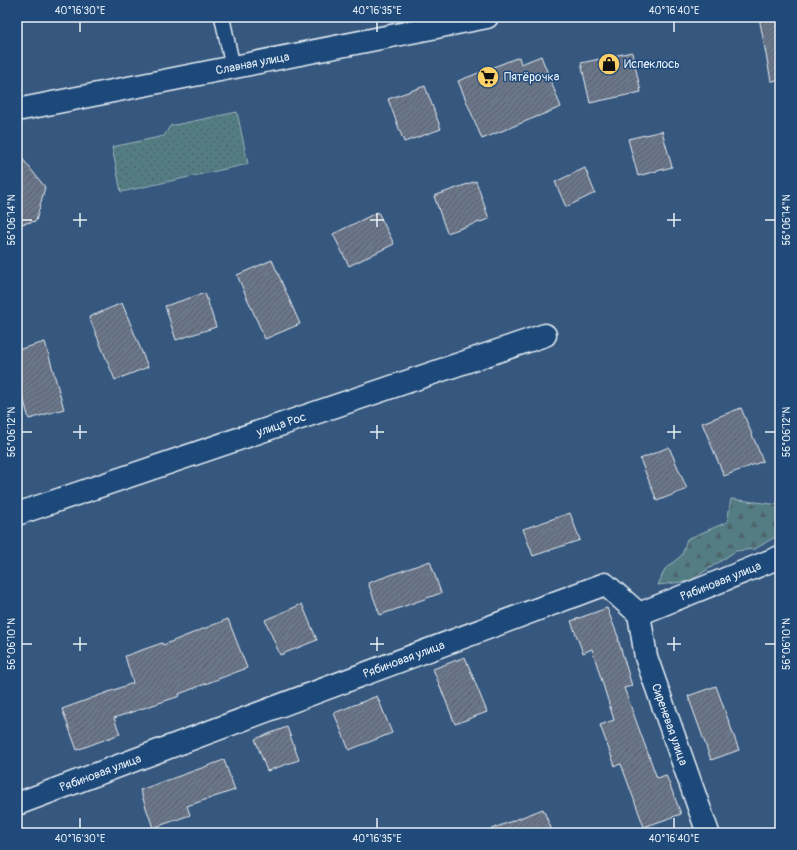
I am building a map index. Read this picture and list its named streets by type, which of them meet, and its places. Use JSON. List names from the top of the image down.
{
  "streets": {
    "street": [
      "Славная улица",
      "улица Рос",
      "Рябиновая улица",
      "Сиреневая улица"
    ]
  },
  "crossings": [
    ["Рябиновая улица", "Сиреневая улица"]
  ],
  "places": {
    "shop": ["Испеклось"],
    "supermarket": ["Пятёрочка"]
  },
  "coordinates": [
    "40°16'30\"E",
    "40°16'35\"E",
    "40°16'40\"E",
    "56°06'14\"N",
    "56°06'12\"N",
    "56°06'10\"N"
  ]
}
